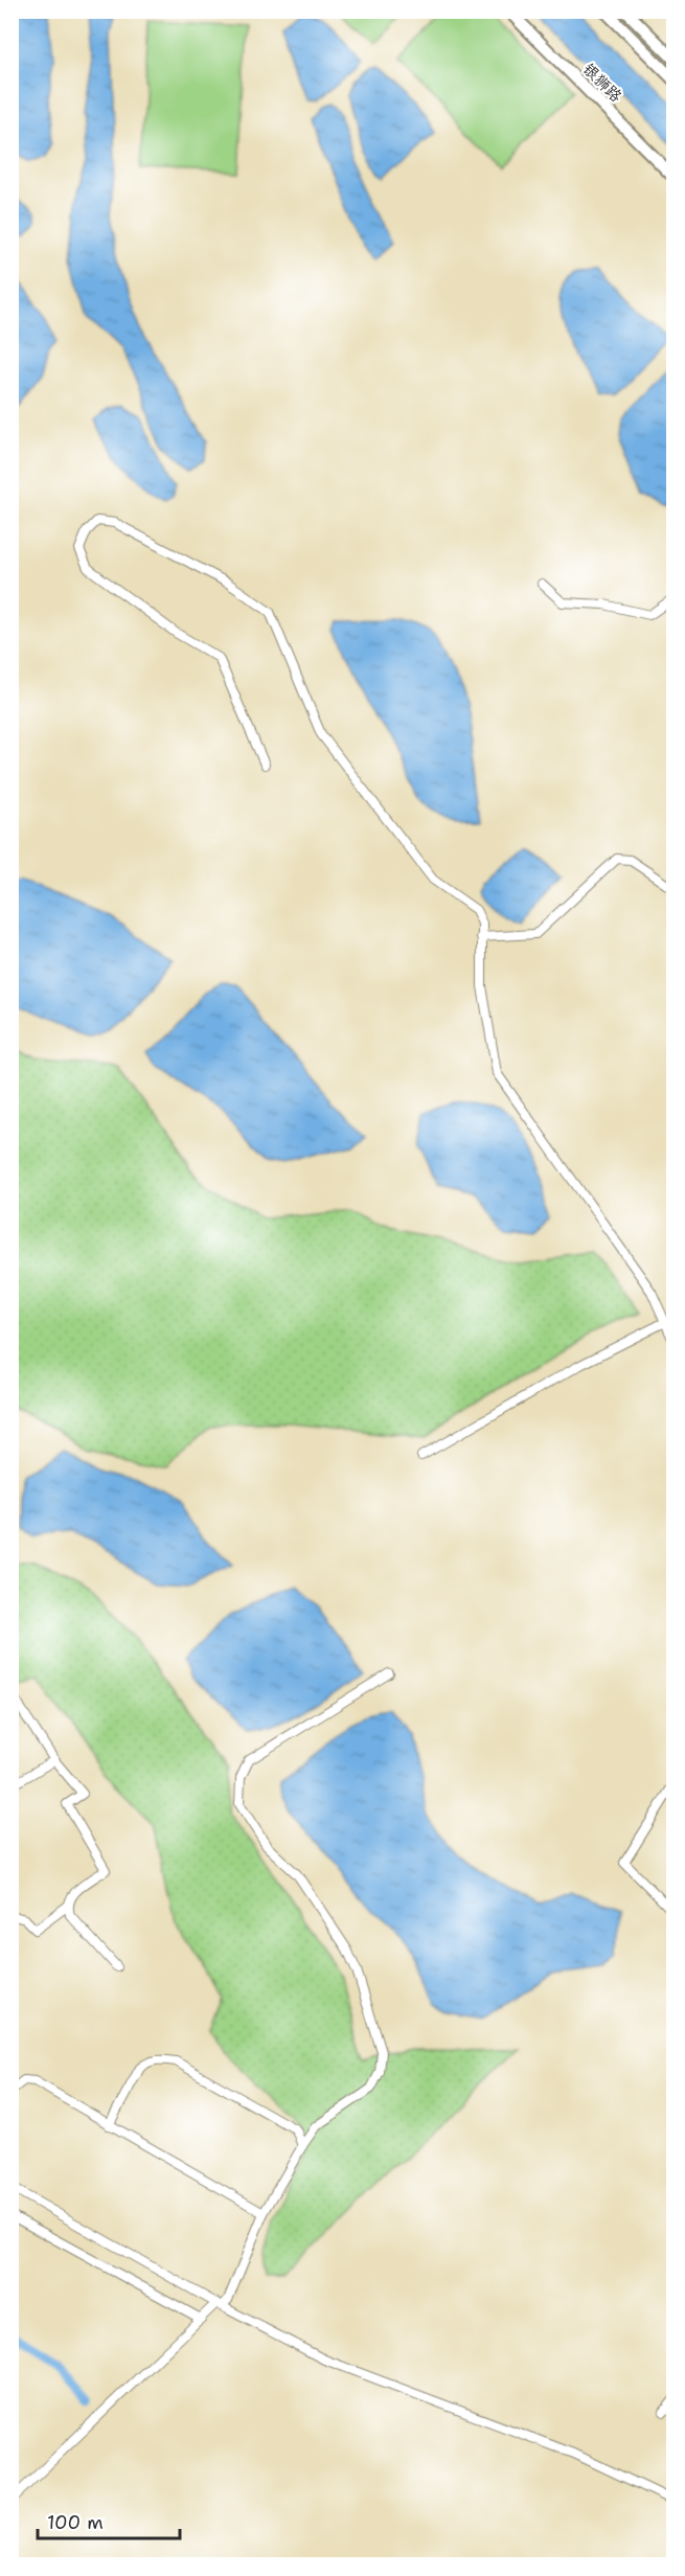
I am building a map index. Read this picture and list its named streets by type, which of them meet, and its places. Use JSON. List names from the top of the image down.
{
  "streets": {
    "main road": ["银狮路"]
  },
  "scale_bar": "100 m"
}
